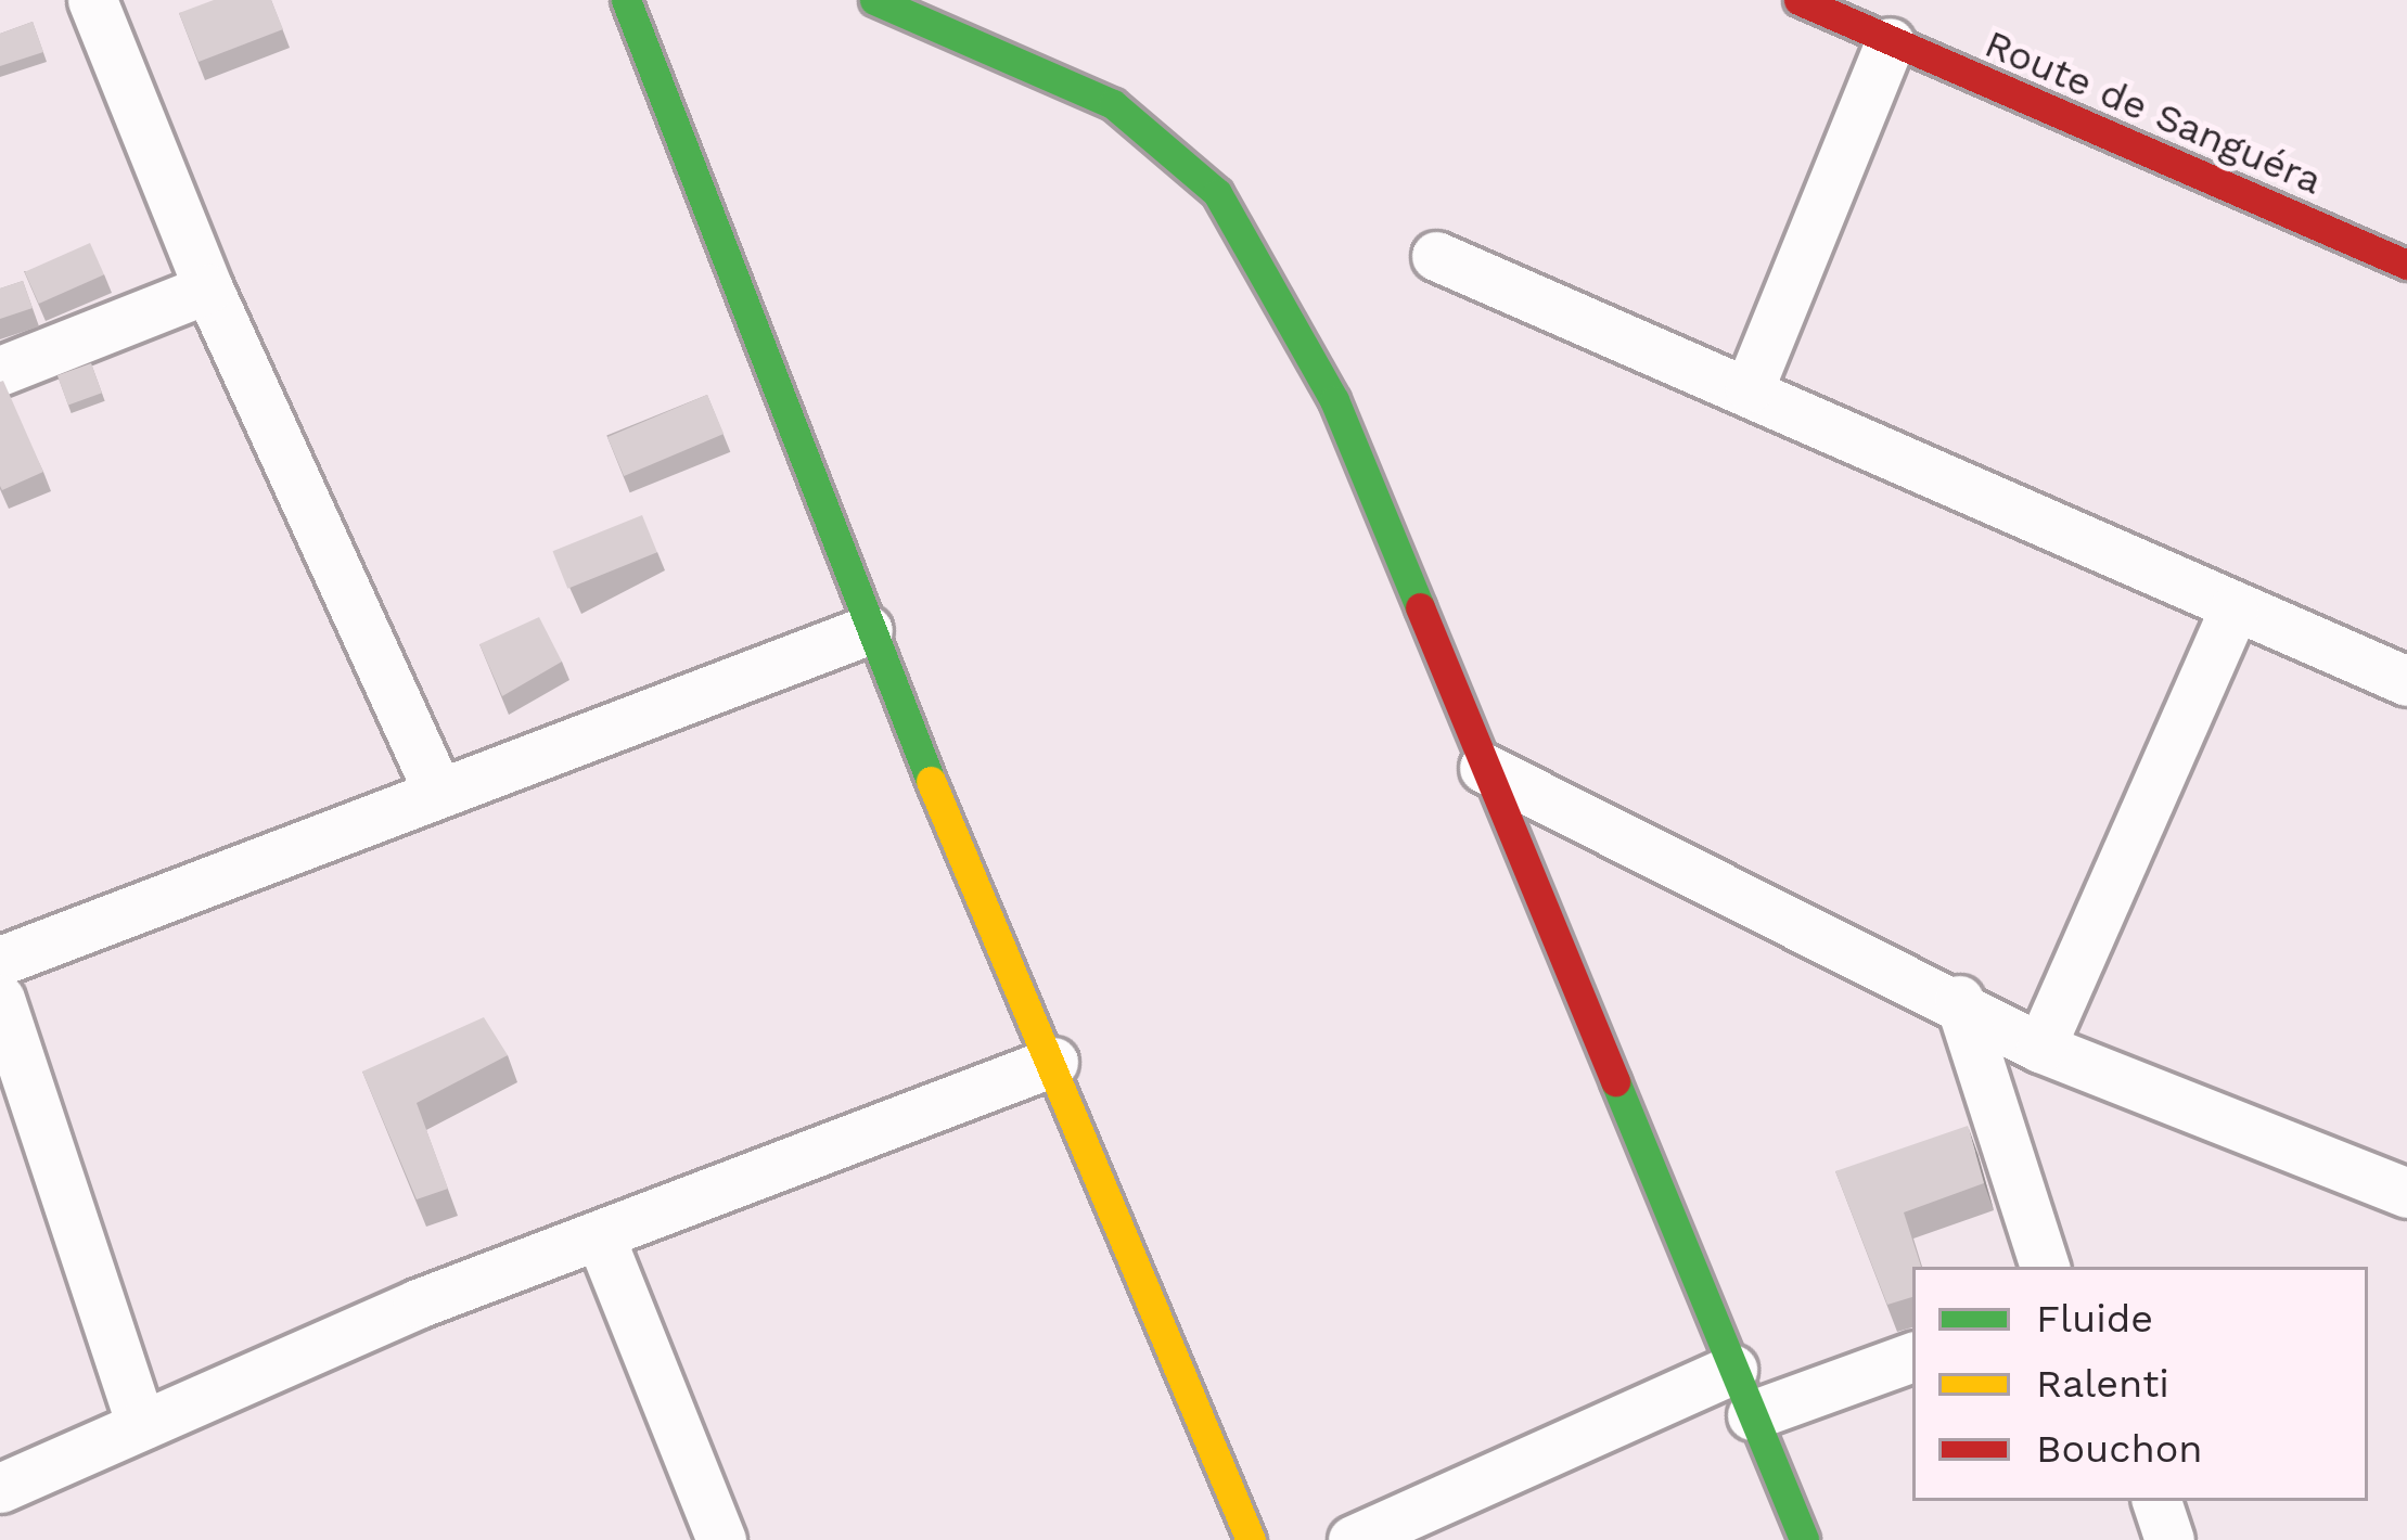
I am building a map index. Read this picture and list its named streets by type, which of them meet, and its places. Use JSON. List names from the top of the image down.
{
  "streets": {
    "street": ["Route de Sanguéra"]
  },
  "legend": ["Fluide", "Ralenti", "Bouchon"]
}
